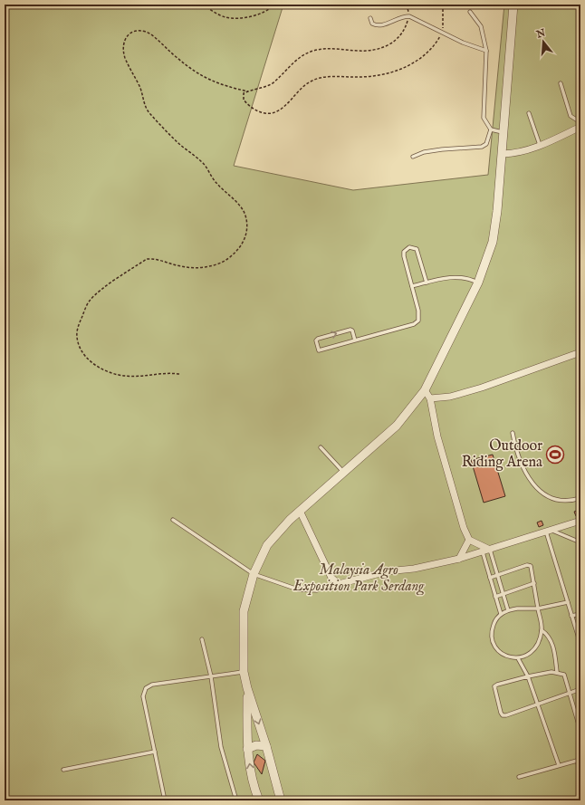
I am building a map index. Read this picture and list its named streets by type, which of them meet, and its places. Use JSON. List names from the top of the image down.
{
  "parks": ["Malaysia Agro Exposition Park Serdang"],
  "places": {
    "sports": ["Outdoor Riding Arena"]
  },
  "north": "top"
}
